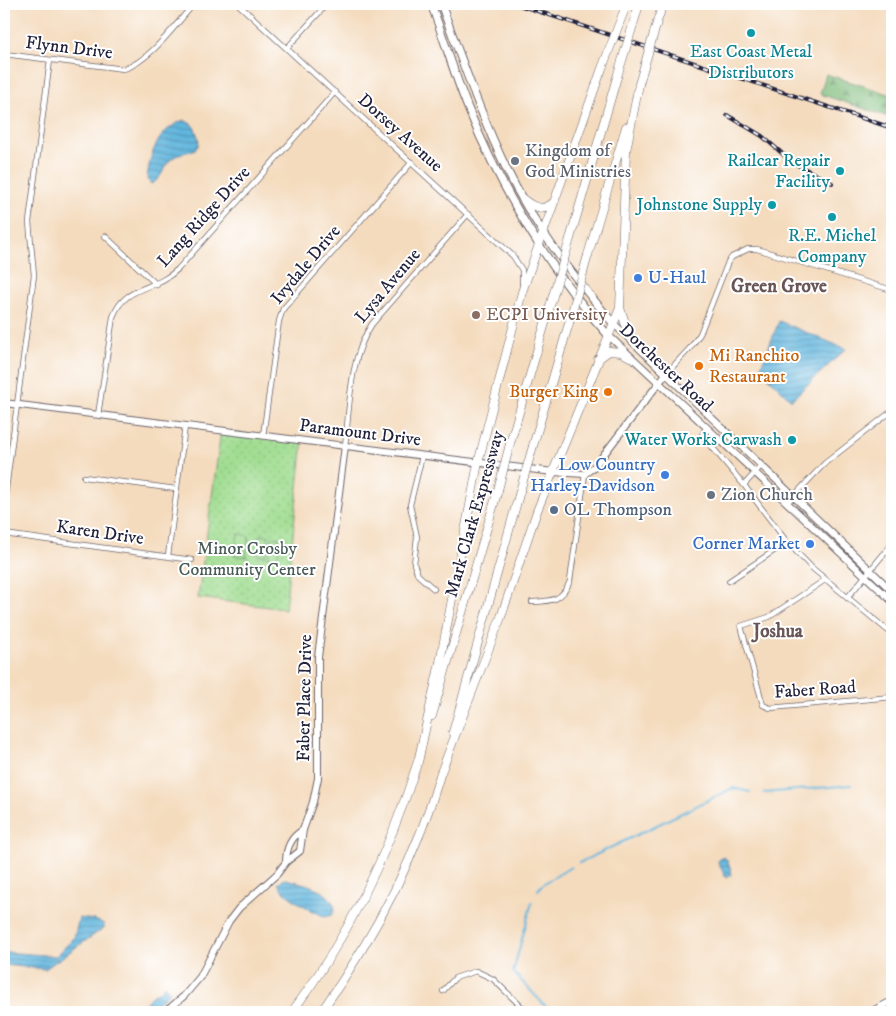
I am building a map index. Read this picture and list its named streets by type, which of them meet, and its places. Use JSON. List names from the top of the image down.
{
  "streets": {
    "highway": ["Mark Clark Expressway"],
    "main road": ["Dorchester Road"],
    "street": [
      "Flynn Drive",
      "Dorsey Avenue",
      "Lang Ridge Drive",
      "Ivydale Drive",
      "Lysa Avenue",
      "Paramount Drive",
      "Karen Drive",
      "Faber Road",
      "Faber Place Drive"
    ]
  },
  "crossings": [
    ["Dorsey Avenue", "Lang Ridge Drive"],
    ["Dorsey Avenue", "Ivydale Drive"],
    ["Dorsey Avenue", "Lysa Avenue"],
    ["Lang Ridge Drive", "Paramount Drive"],
    ["Ivydale Drive", "Paramount Drive"],
    ["Lysa Avenue", "Paramount Drive"],
    ["Lysa Avenue", "Faber Place Drive"],
    ["Paramount Drive", "Faber Place Drive"]
  ],
  "districts": ["Green Grove", "Joshua"],
  "parks": ["Minor Crosby Community Center"],
  "places": [
    "East Coast Metal Distributors",
    "Kingdom of God Ministries",
    "Railcar Repair Facility",
    "Johnstone Supply",
    "R.E. Michel Company",
    "U-Haul",
    "ECPI University",
    "Mi Ranchito Restaurant",
    "Burger King",
    "Water Works Carwash",
    "Low Country Harley-Davidson",
    "Zion Church",
    "OL Thompson",
    "Corner Market"
  ]
}
